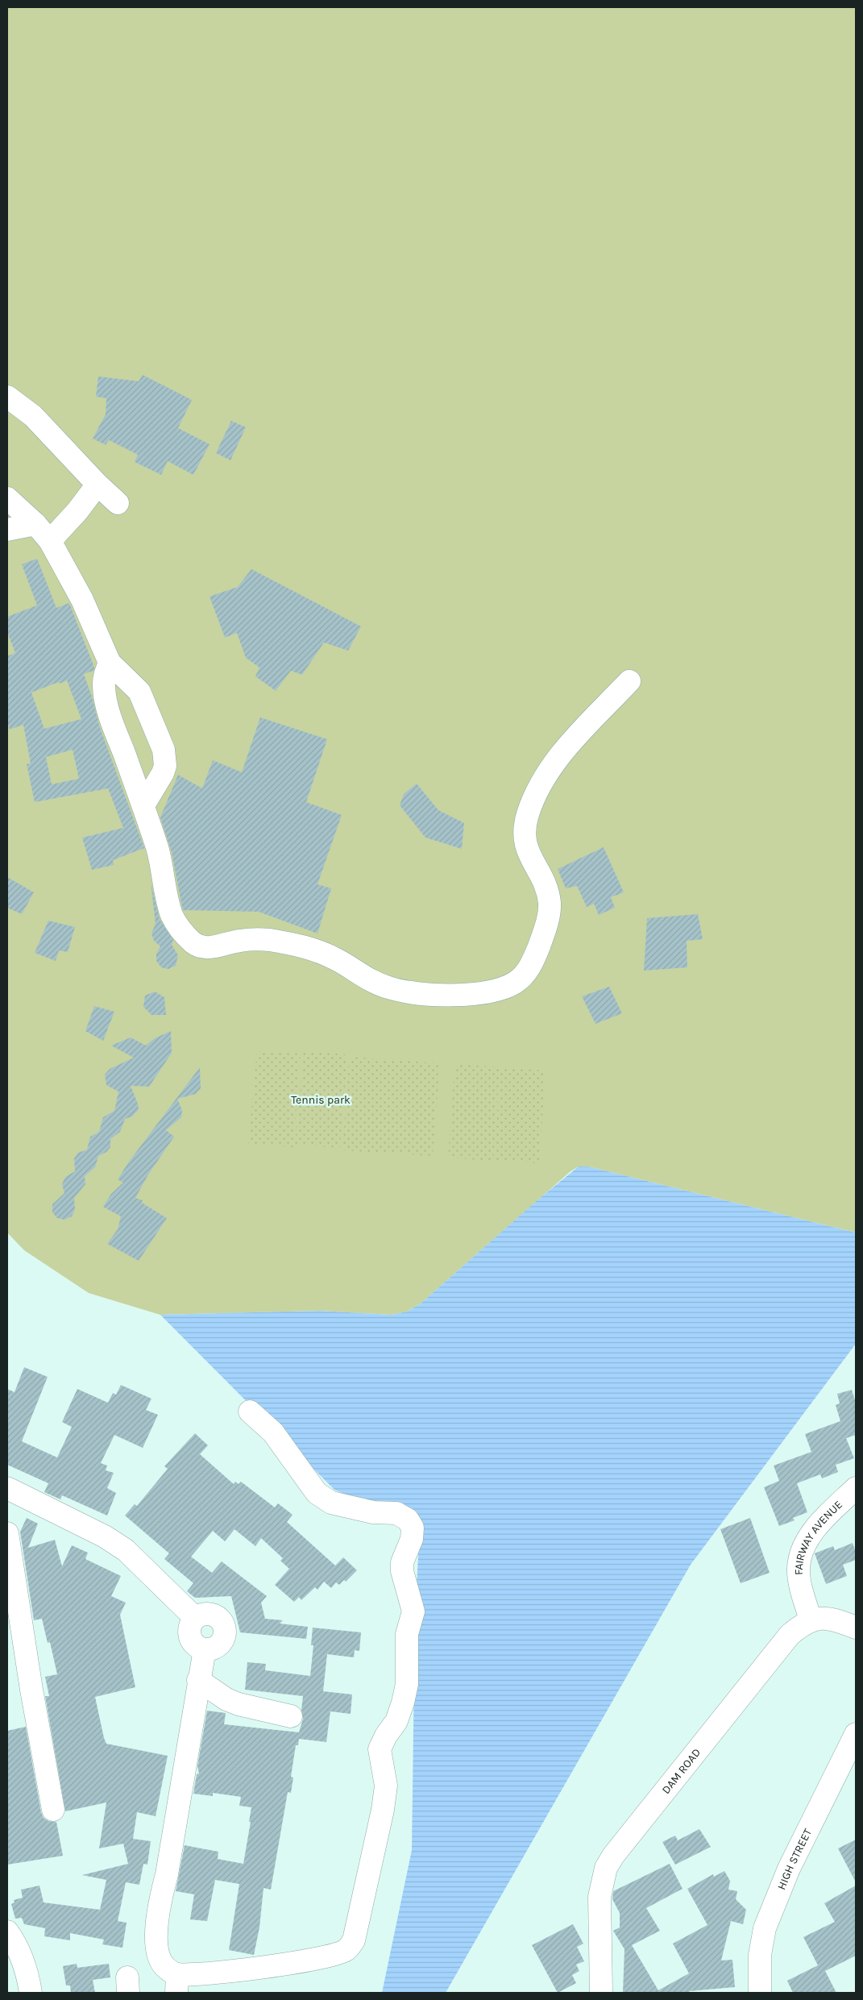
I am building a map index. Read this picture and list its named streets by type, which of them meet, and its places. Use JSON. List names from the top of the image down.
{
  "streets": {
    "street": ["FAIRWAY AVENUE", "DAM ROAD", "HIGH STREET"]
  },
  "crossings": [
    ["FAIRWAY AVENUE", "DAM ROAD"]
  ],
  "parks": ["Tennis park"]
}
